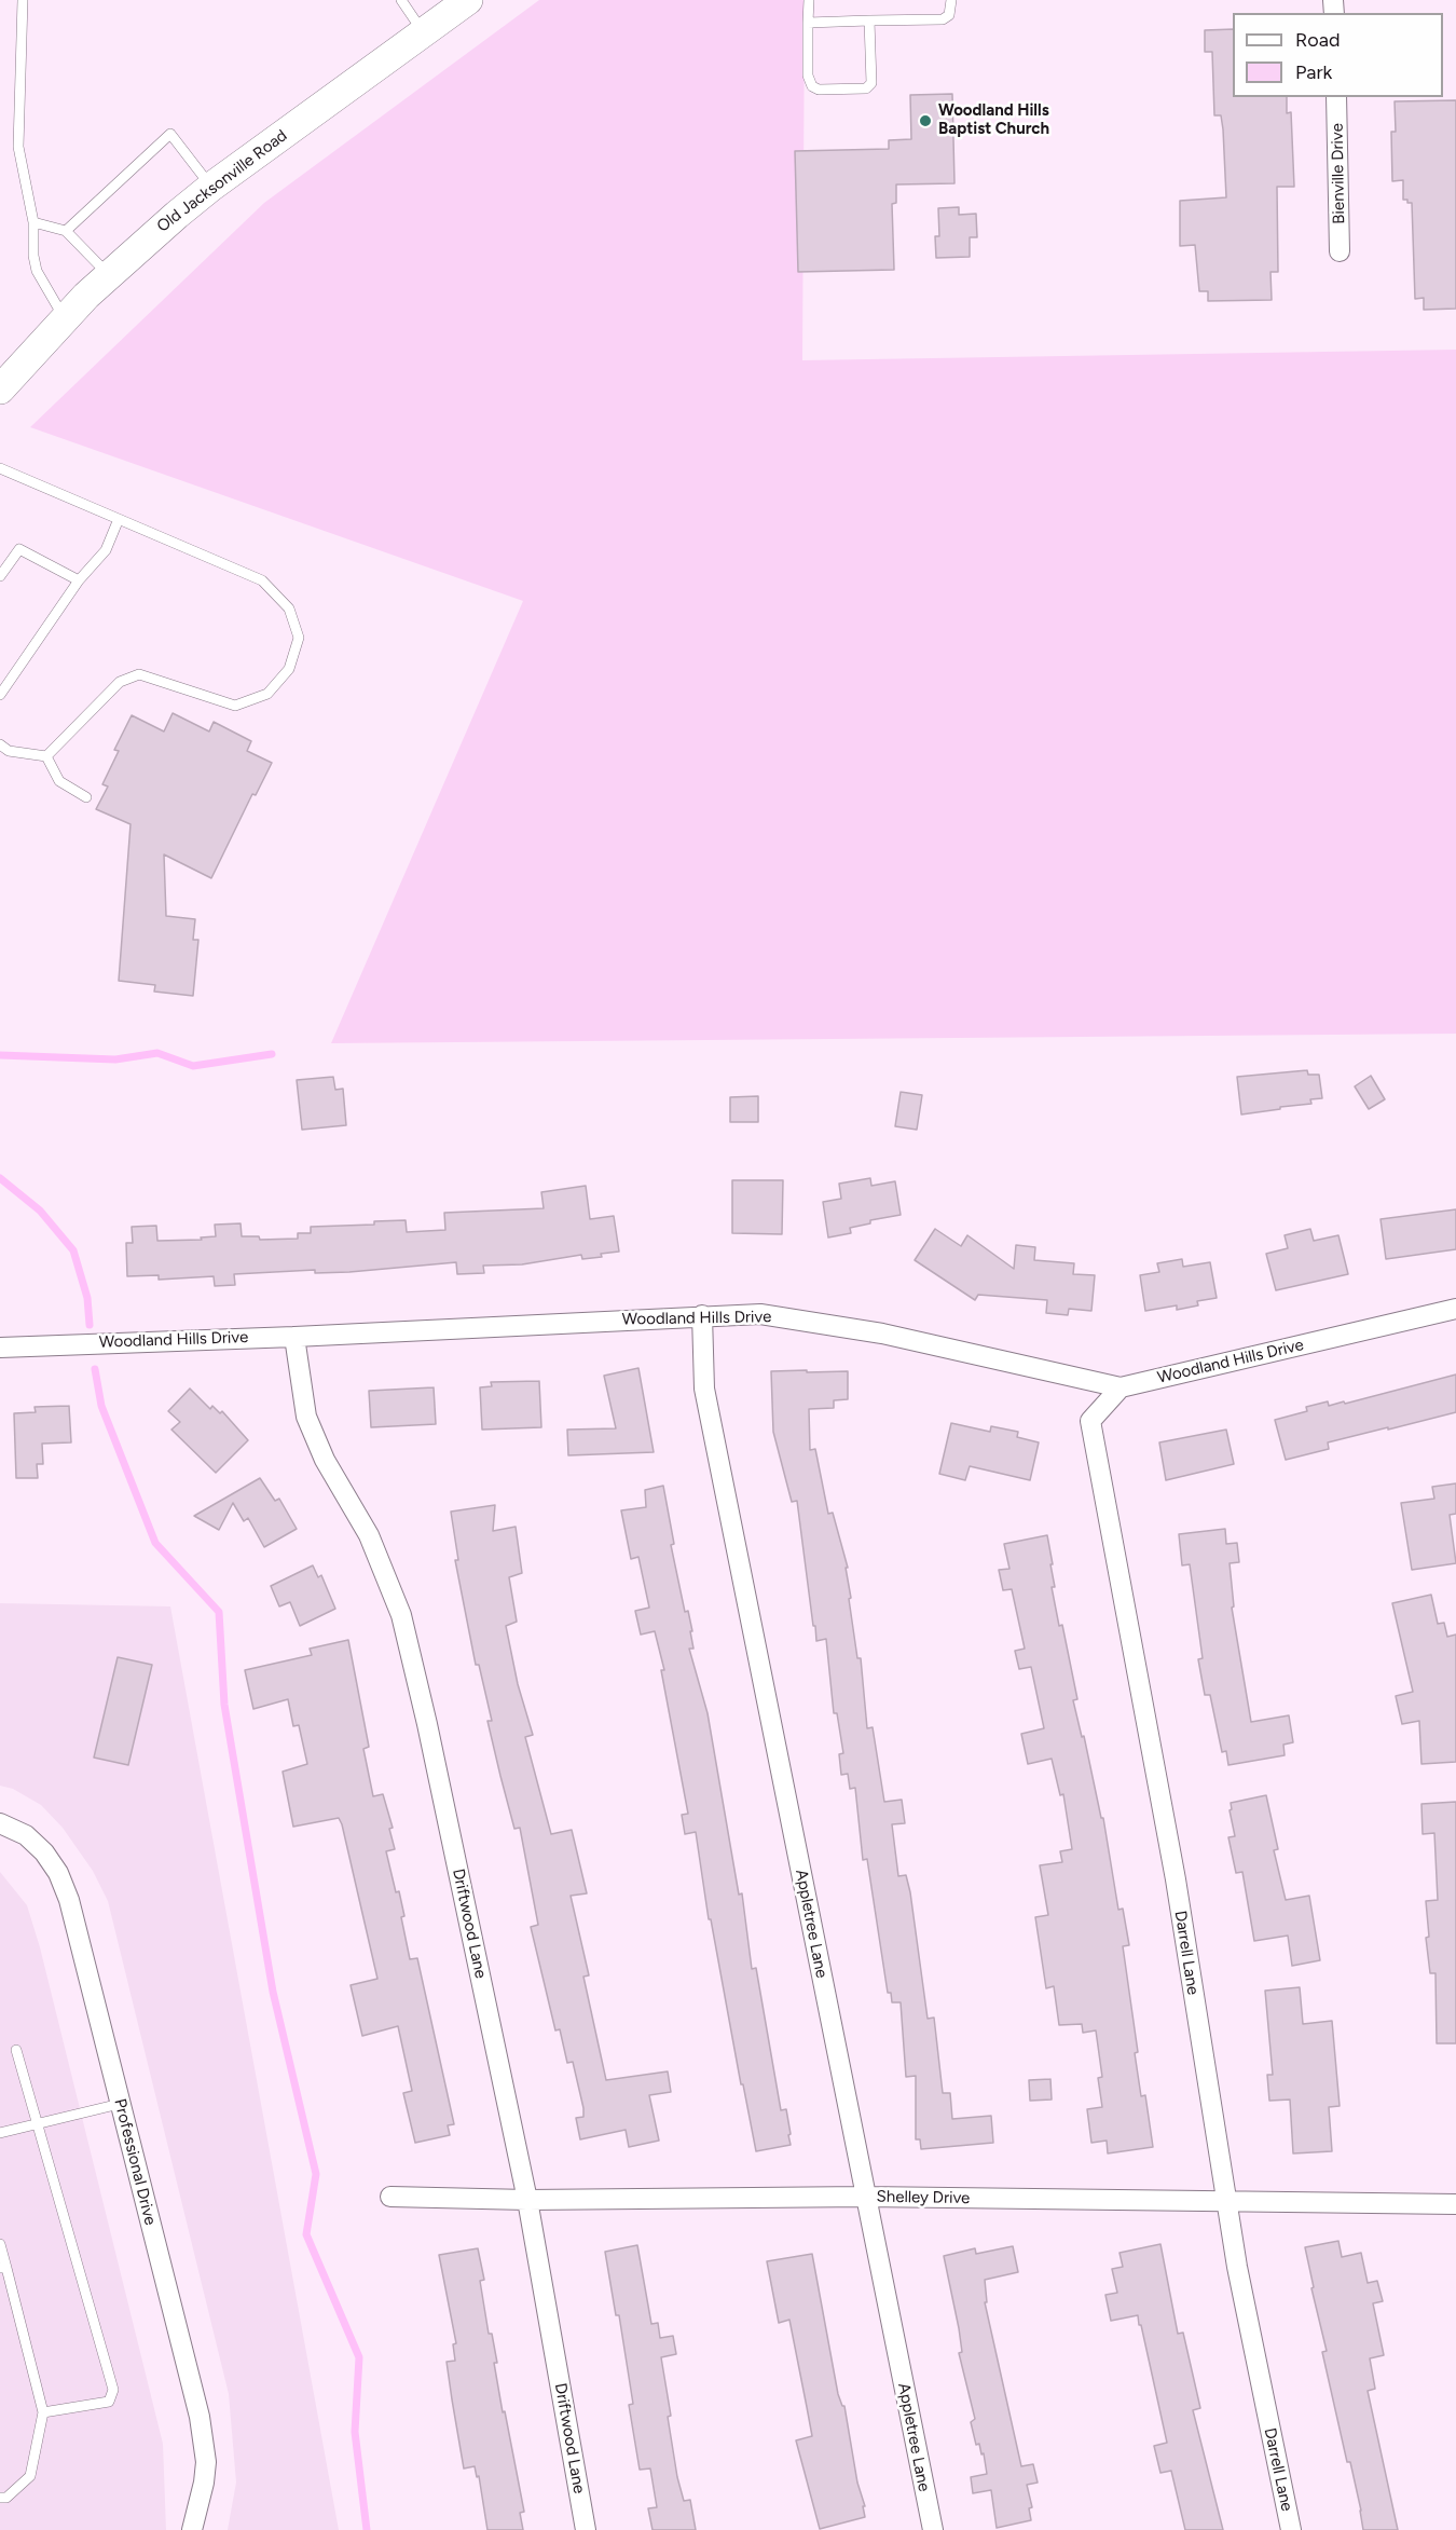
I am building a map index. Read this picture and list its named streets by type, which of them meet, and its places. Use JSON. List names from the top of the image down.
{
  "streets": {
    "main road": ["Old Jacksonville Road"],
    "street": [
      "Bienville Drive",
      "Woodland Hills Drive",
      "Driftwood Lane",
      "Appletree Lane",
      "Darrell Lane",
      "Professional Drive",
      "Shelley Drive"
    ]
  },
  "crossings": [
    ["Woodland Hills Drive", "Driftwood Lane"],
    ["Woodland Hills Drive", "Appletree Lane"],
    ["Woodland Hills Drive", "Darrell Lane"],
    ["Driftwood Lane", "Shelley Drive"],
    ["Appletree Lane", "Shelley Drive"],
    ["Darrell Lane", "Shelley Drive"]
  ],
  "places": ["Woodland Hills Baptist Church"],
  "legend": ["Road", "Park"]
}
